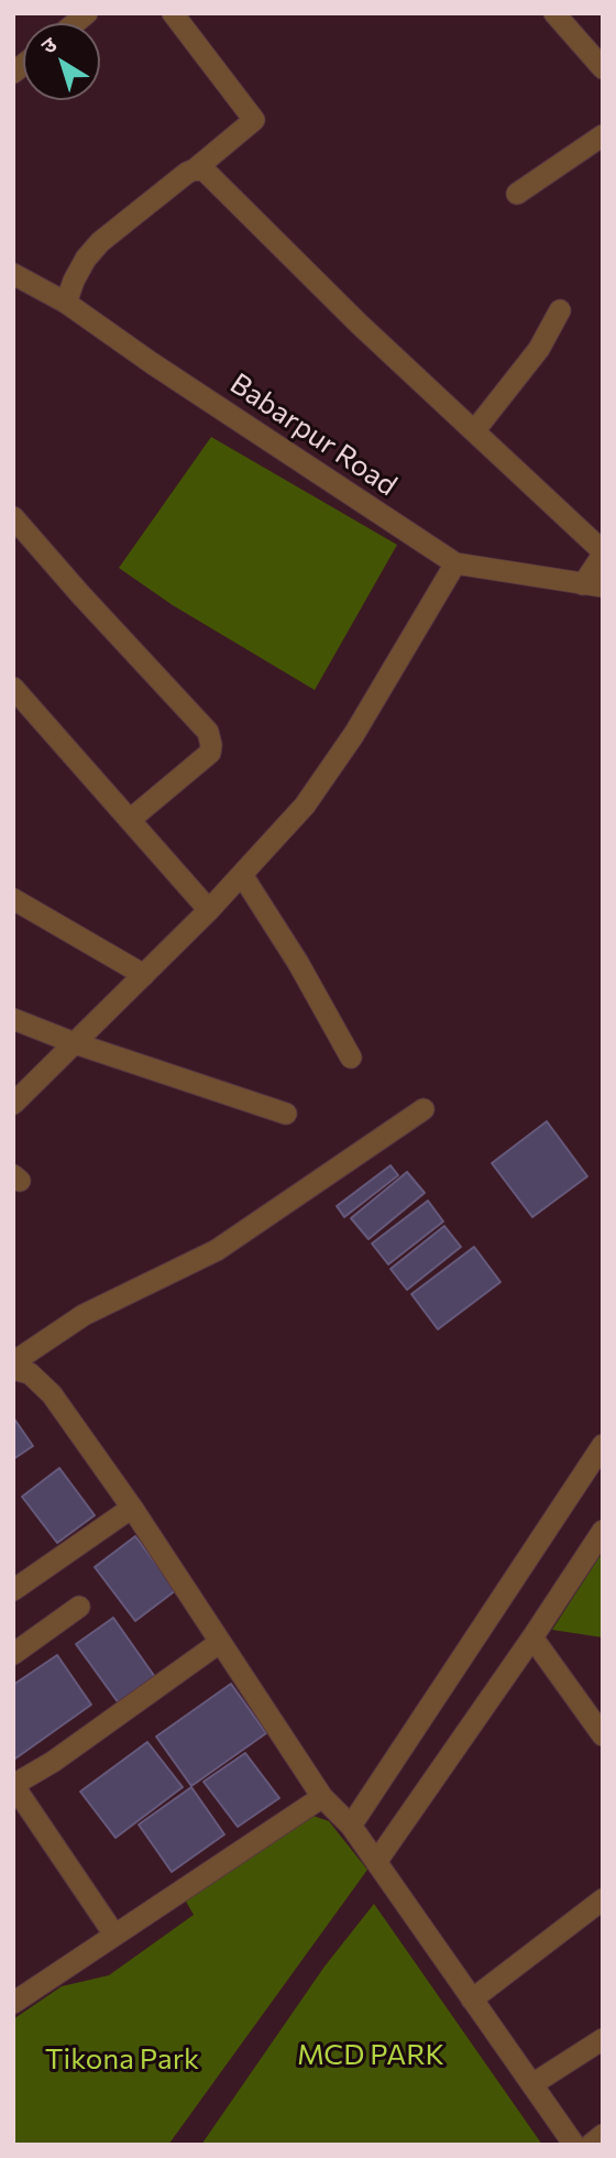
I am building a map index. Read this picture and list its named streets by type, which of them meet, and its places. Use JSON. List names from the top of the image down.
{
  "streets": {
    "street": ["Babarpur Road"]
  },
  "parks": ["MCD PARK", "Tikona Park"],
  "north": "top left"
}
